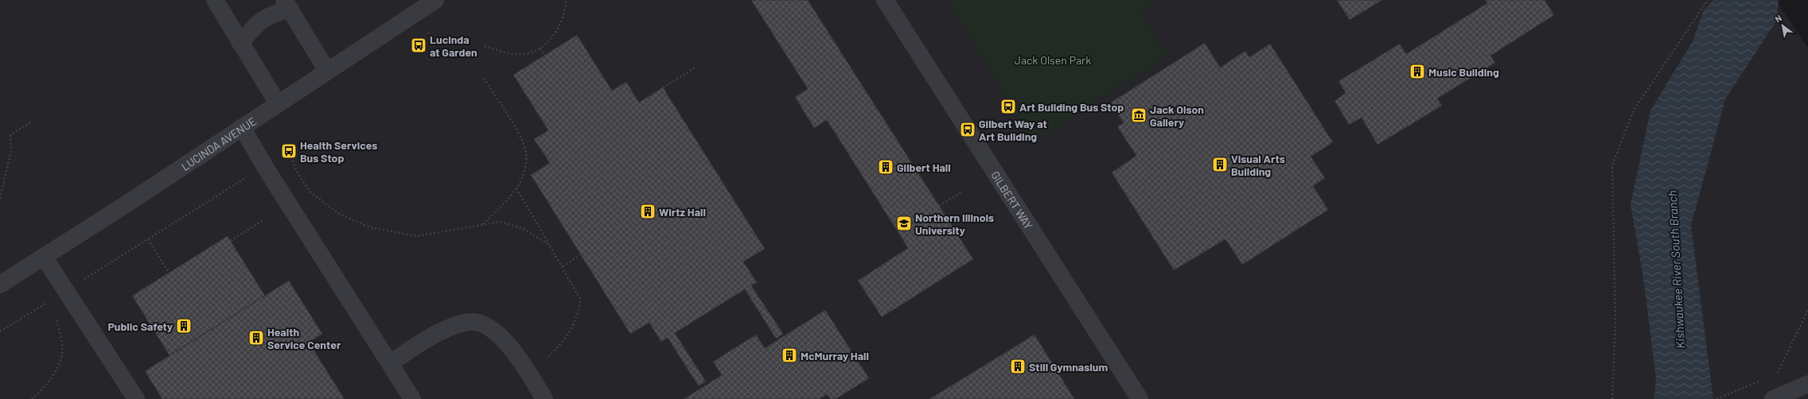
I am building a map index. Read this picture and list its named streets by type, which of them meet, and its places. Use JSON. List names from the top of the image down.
{
  "streets": {
    "street": ["LUCINDA AVENUE", "GILBERT WAY"]
  },
  "water": ["Kishwaukee River South Branch"],
  "parks": ["Jack Olsen Park"],
  "places": {
    "bus stop": [
      "Lucinda at Garden",
      "Art Building Bus Stop",
      "Gilbert Way at Art Building",
      "Health Services Bus Stop"
    ],
    "building": [
      "Music Building",
      "Visual Arts Building",
      "Gilbert Hall",
      "Wirtz Hall",
      "Public Safety",
      "Health Service Center",
      "McMurray Hall",
      "Still Gymnasium"
    ],
    "museum": ["Jack Olson Gallery"],
    "school or university": ["Northern Illinois University"]
  },
  "north": "top left"
}
